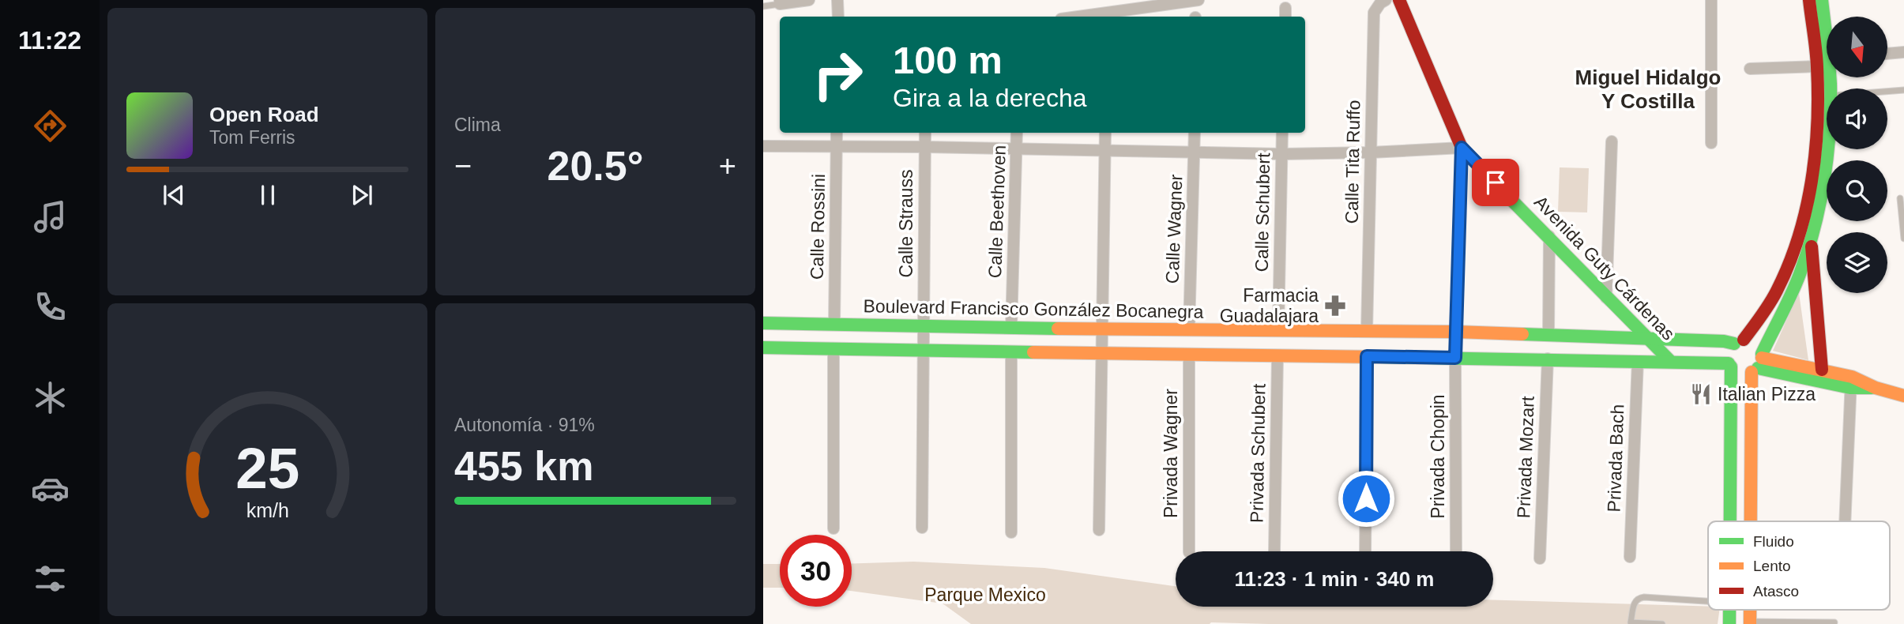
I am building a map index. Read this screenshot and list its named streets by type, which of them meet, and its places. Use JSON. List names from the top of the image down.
{
  "streets": {
    "main road": ["Avenida Guty Cárdenas", "Boulevard Francisco González Bocanegra"],
    "street": [
      "Calle Tita Ruffo",
      "Calle Beethoven",
      "Calle Schubert",
      "Calle Strauss",
      "Calle Rossini",
      "Calle Wagner",
      "Privada Wagner",
      "Privada Schubert",
      "Privada Chopin",
      "Privada Mozart",
      "Privada Bach"
    ]
  },
  "crossings": [
    ["Calle Tita Ruffo", "Boulevard Francisco González Bocanegra"],
    ["Calle Beethoven", "Boulevard Francisco González Bocanegra"],
    ["Calle Schubert", "Boulevard Francisco González Bocanegra"],
    ["Calle Strauss", "Boulevard Francisco González Bocanegra"],
    ["Calle Rossini", "Boulevard Francisco González Bocanegra"],
    ["Calle Wagner", "Boulevard Francisco González Bocanegra"],
    ["Avenida Guty Cárdenas", "Boulevard Francisco González Bocanegra"],
    ["Avenida Guty Cárdenas", "Privada Chopin"],
    ["Boulevard Francisco González Bocanegra", "Privada Chopin"]
  ],
  "districts": ["Miguel Hidalgo Y Costilla"],
  "parks": ["Parque Mexico"],
  "places": {
    "pharmacy": ["Farmacia Guadalajara"],
    "restaurant": ["Italian Pizza"]
  },
  "legend": ["Fluido", "Lento", "Atasco"],
  "north": "bottom",
  "page": {
    "tabs": "11:22",
    "tile": [
      "Clima",
      ["Autonomía · 91%", "455 km"]
    ],
    "turn": ["100 m", "Gira a la derecha"],
    "song": ["Open Road", "Tom Ferris"],
    "heat": ["−", "20.5°", "+"],
    "limit": "30",
    "trip": "11:23 · 1 min · 340 m",
    "gauge": ["25", "km/h"]
  }
}
